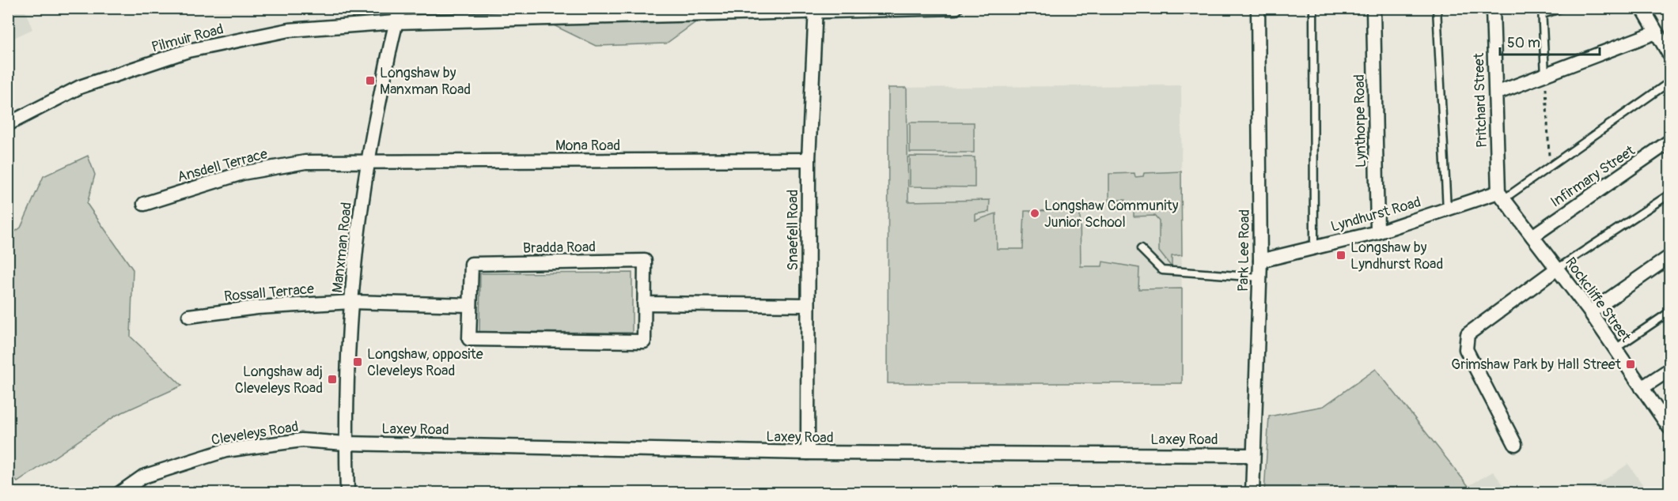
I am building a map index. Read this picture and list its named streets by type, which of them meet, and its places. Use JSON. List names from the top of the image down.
{
  "streets": {
    "street": [
      "Pilmuir Road",
      "Pritchard Street",
      "Lynthorpe Road",
      "Mona Road",
      "Ansdell Terrace",
      "Infirmary Street",
      "Lyndhurst Road",
      "Snaefell Road",
      "Manxman Road",
      "Bradda Road",
      "Park Lee Road",
      "Rossall Terrace",
      "Rockcliffe Street",
      "Laxey Road",
      "Cleveleys Road"
    ]
  },
  "crossings": [
    ["Pilmuir Road", "Snaefell Road"],
    ["Pilmuir Road", "Manxman Road"],
    ["Pritchard Street", "Lyndhurst Road"],
    ["Pritchard Street", "Rockcliffe Street"],
    ["Lynthorpe Road", "Lyndhurst Road"],
    ["Mona Road", "Ansdell Terrace"],
    ["Mona Road", "Snaefell Road"],
    ["Mona Road", "Manxman Road"],
    ["Ansdell Terrace", "Manxman Road"],
    ["Infirmary Street", "Rockcliffe Street"],
    ["Lyndhurst Road", "Park Lee Road"],
    ["Lyndhurst Road", "Rockcliffe Street"],
    ["Snaefell Road", "Laxey Road"],
    ["Manxman Road", "Rossall Terrace"],
    ["Manxman Road", "Laxey Road"],
    ["Manxman Road", "Cleveleys Road"],
    ["Park Lee Road", "Laxey Road"],
    ["Laxey Road", "Cleveleys Road"]
  ],
  "places": {
    "transit": [
      "Longshaw by Manxman Road",
      "Longshaw by Lyndhurst Road",
      "Longshaw, opposite Cleveleys Road",
      "Grimshaw Park by Hall Street",
      "Longshaw adj Cleveleys Road"
    ],
    "other": ["Longshaw Community Junior School"]
  },
  "scale_bar": "50 m"
}
